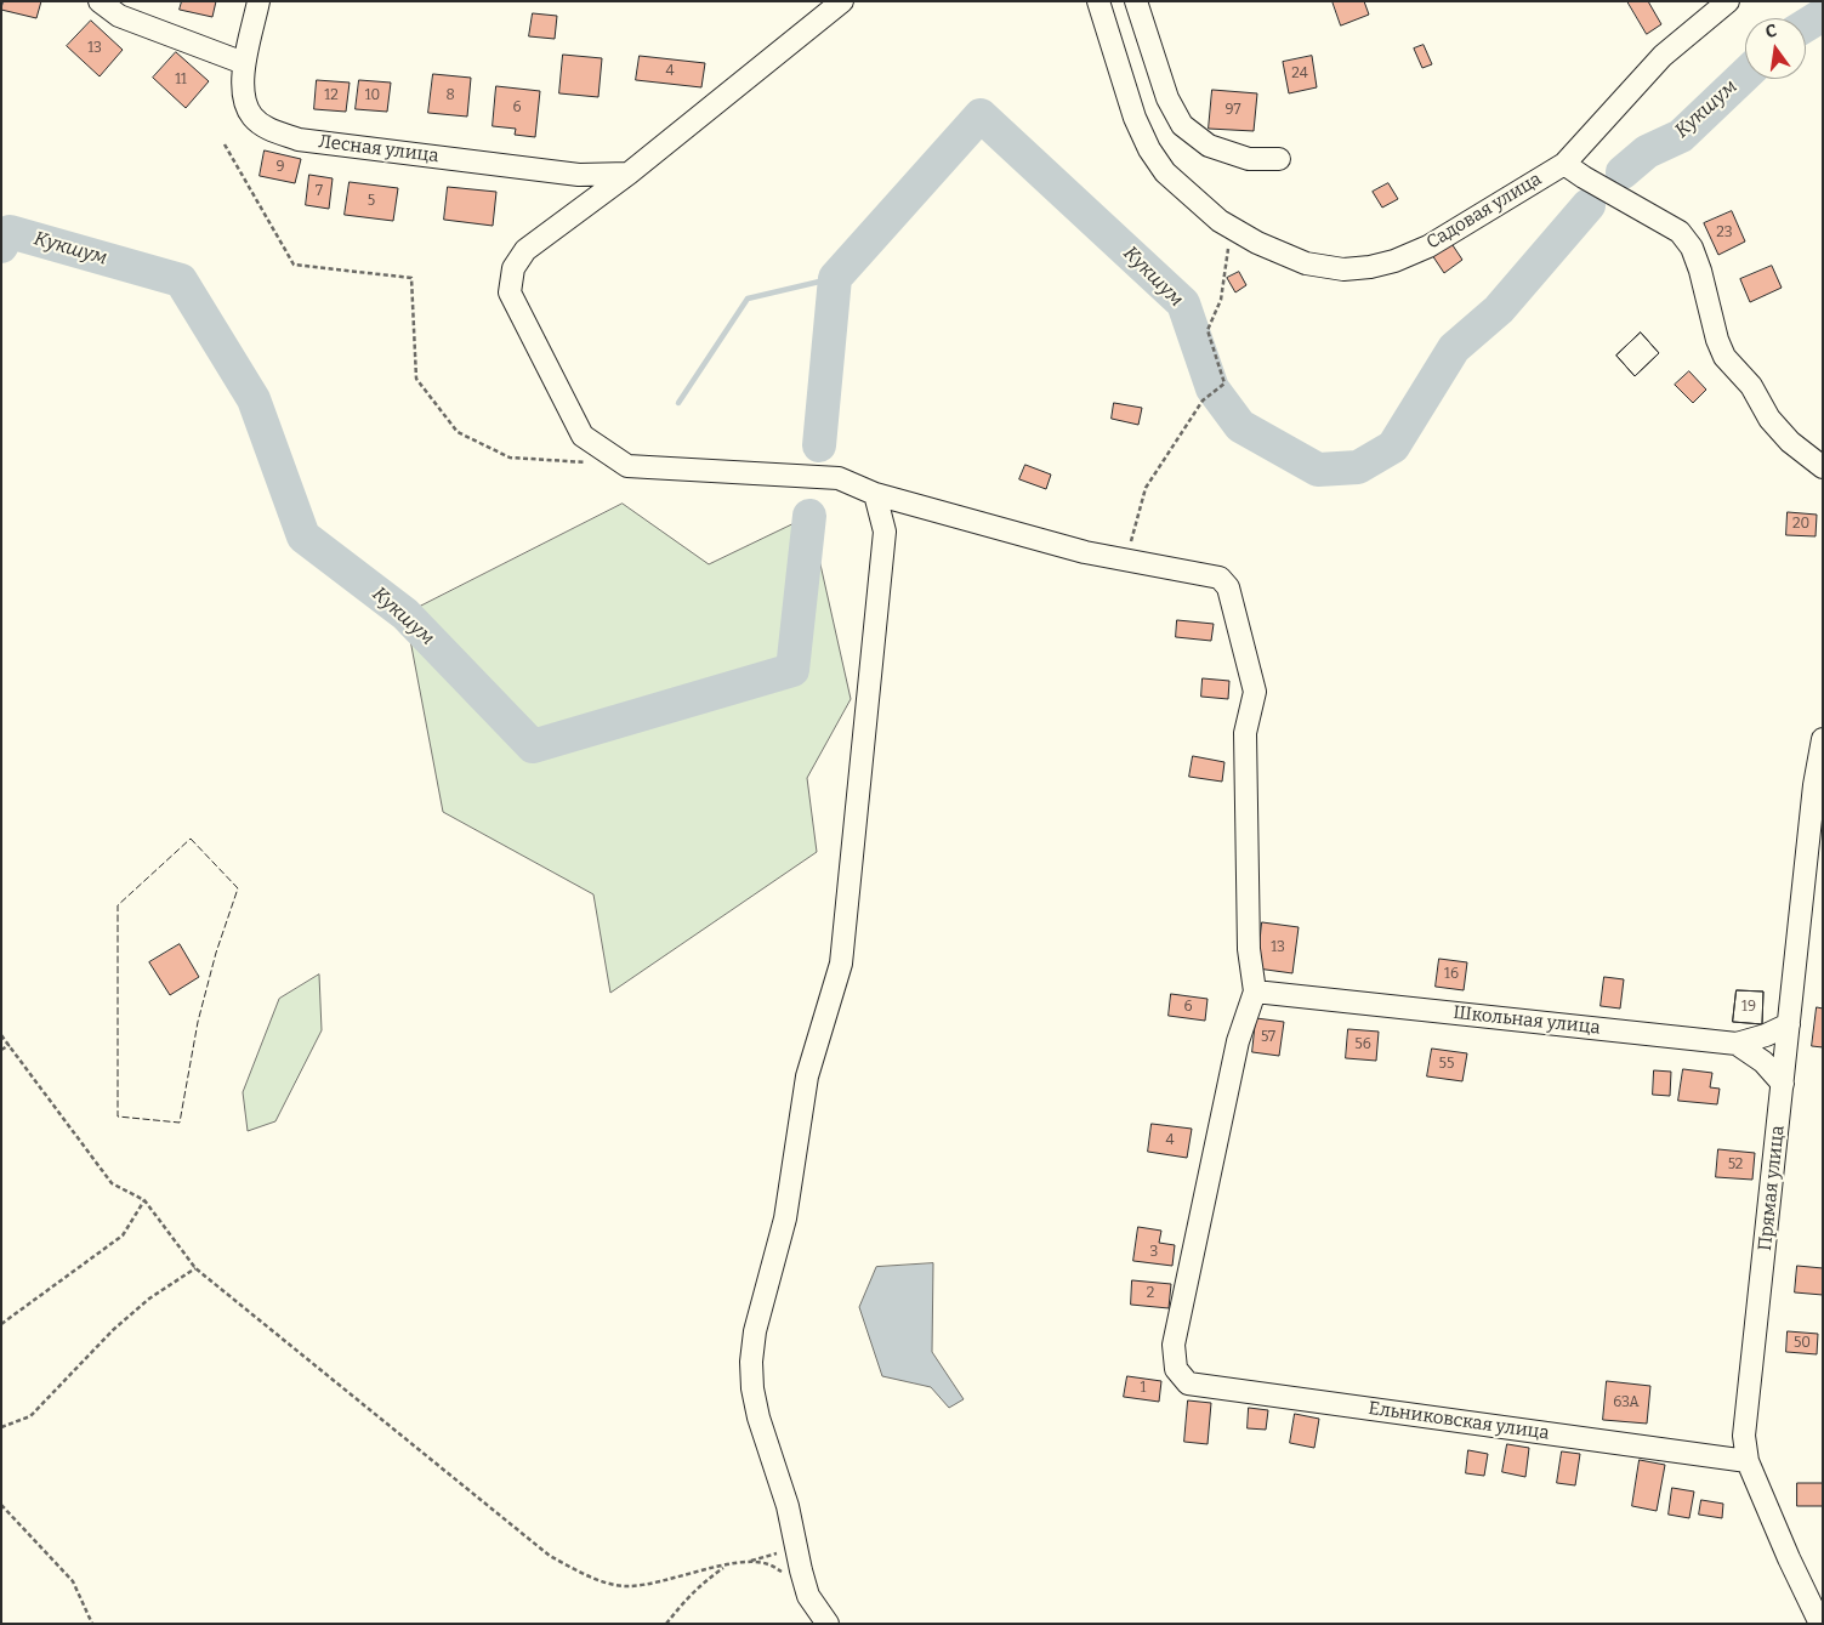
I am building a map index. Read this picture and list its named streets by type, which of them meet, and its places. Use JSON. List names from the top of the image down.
{
  "streets": {
    "street": [
      "Лесная улица",
      "Садовая улица",
      "Школьная улица",
      "Прямая улица",
      "Ельниковская улица"
    ]
  },
  "crossings": [
    ["Школьная улица", "Прямая улица"],
    ["Школьная улица", "Ельниковская улица"],
    ["Прямая улица", "Ельниковская улица"]
  ],
  "water": ["Кукшум"],
  "house_numbers": [
    "13",
    "4",
    "24",
    "11",
    "12",
    "10",
    "8",
    "6",
    "97",
    "9",
    "7",
    "5",
    "23",
    "20",
    "13",
    "16",
    "6",
    "19",
    "57",
    "56",
    "55",
    "4",
    "52",
    "3",
    "2",
    "50",
    "1",
    "63А"
  ],
  "north": "top"
}
